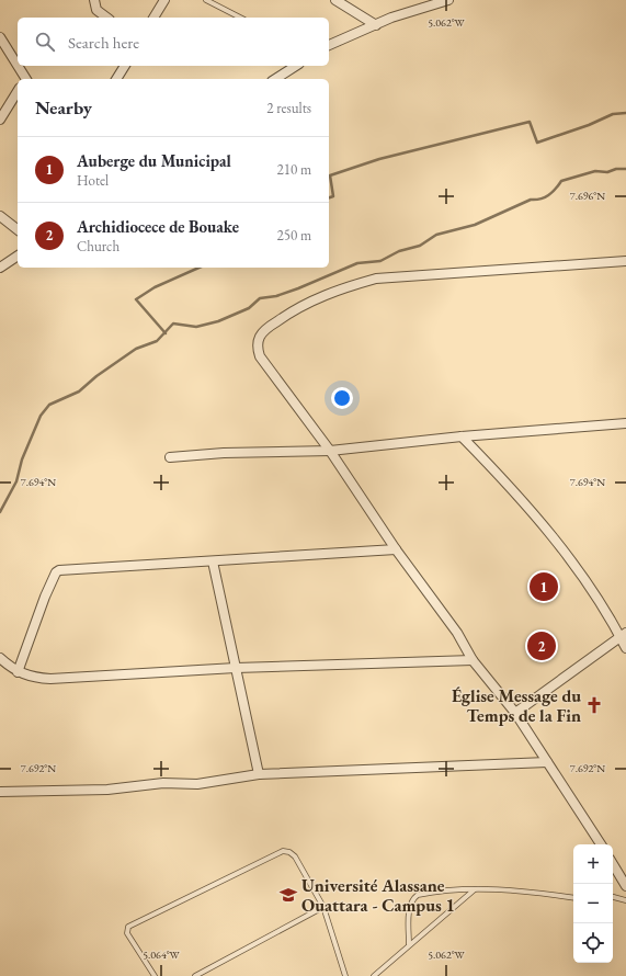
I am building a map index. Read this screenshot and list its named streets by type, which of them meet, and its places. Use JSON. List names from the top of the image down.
{
  "places": {
    "church": ["Église Message du Temps de la Fin"],
    "school or university": ["Université Alassane Ouattara - Campus 1"]
  },
  "page": {
    "search": "Search here",
    "heading": ["Nearby", "2 results"],
    "list": [
      {
        "mark": "1",
        "name": "Auberge du Municipal",
        "note": "Hotel",
        "value": "210 m"
      },
      {
        "mark": "2",
        "name": "Archidiocece de Bouake",
        "note": "Church",
        "value": "250 m"
      }
    ],
    "pins": ["1", "2"],
    "map_buttons": ["+", "−"]
  },
  "coordinates": [
    "5.062°W",
    "7.696°N",
    "7.694°N",
    "7.692°N",
    "5.064°W"
  ]
}
